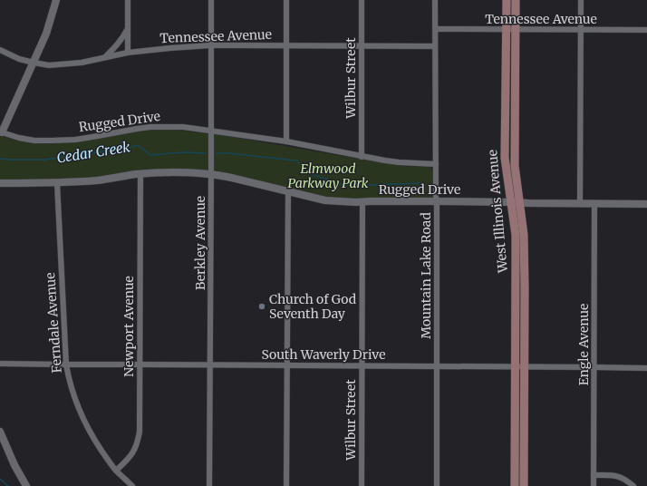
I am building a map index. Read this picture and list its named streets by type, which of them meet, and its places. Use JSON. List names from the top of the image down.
{
  "streets": {
    "main road": ["West Illinois Avenue"],
    "street": [
      "Tennessee Avenue",
      "Wilbur Street",
      "Rugged Drive",
      "Berkley Avenue",
      "Mountain Lake Road",
      "Ferndale Avenue",
      "Newport Avenue",
      "Engle Avenue",
      "South Waverly Drive"
    ]
  },
  "crossings": [
    ["Tennessee Avenue", "Wilbur Street"],
    ["Tennessee Avenue", "West Illinois Avenue"],
    ["Tennessee Avenue", "Berkley Avenue"],
    ["Tennessee Avenue", "Mountain Lake Road"],
    ["Wilbur Street", "Rugged Drive"],
    ["Wilbur Street", "South Waverly Drive"],
    ["Rugged Drive", "West Illinois Avenue"],
    ["Rugged Drive", "Berkley Avenue"],
    ["Rugged Drive", "Mountain Lake Road"],
    ["Rugged Drive", "Ferndale Avenue"],
    ["Rugged Drive", "Newport Avenue"],
    ["Rugged Drive", "Engle Avenue"],
    ["West Illinois Avenue", "South Waverly Drive"],
    ["Berkley Avenue", "South Waverly Drive"],
    ["Mountain Lake Road", "South Waverly Drive"],
    ["Ferndale Avenue", "Newport Avenue"],
    ["Ferndale Avenue", "South Waverly Drive"],
    ["Newport Avenue", "South Waverly Drive"],
    ["Engle Avenue", "South Waverly Drive"]
  ],
  "water": ["Cedar Creek"],
  "parks": ["Elmwood Parkway Park"],
  "places": ["Church of God Seventh Day"]
}
